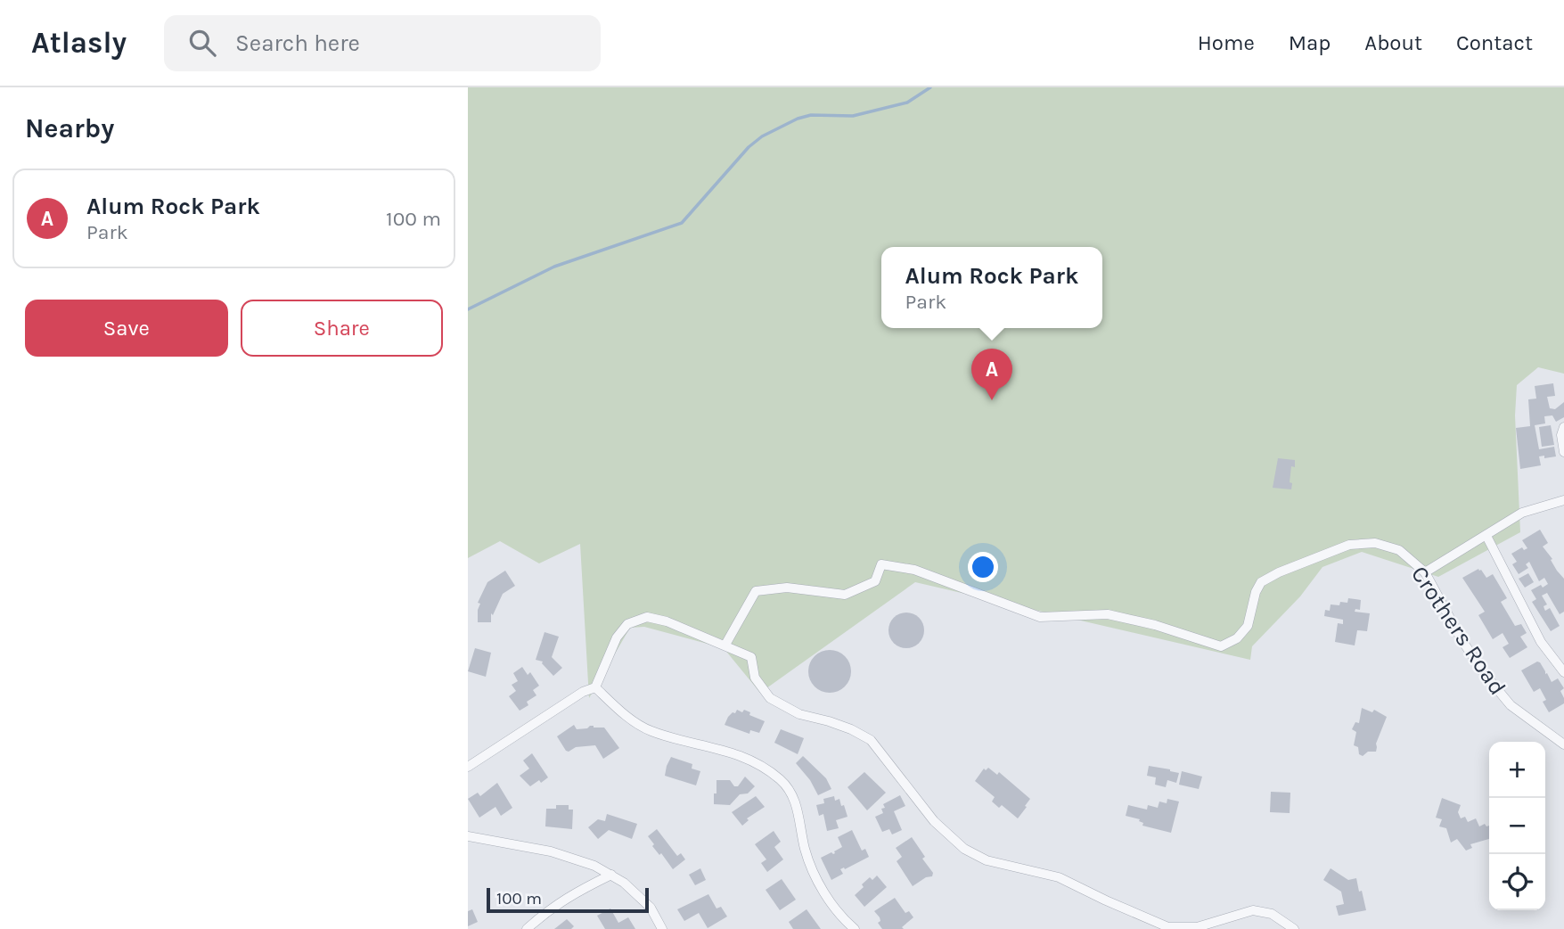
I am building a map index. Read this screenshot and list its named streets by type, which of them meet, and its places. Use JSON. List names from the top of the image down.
{
  "streets": {
    "street": ["Crothers Road"]
  },
  "scale_bar": "100 m",
  "page": {
    "header": "Atlasly",
    "search": "Search here",
    "nav": [
      "Home",
      "Map",
      "About",
      "Contact"
    ],
    "heading": "Nearby",
    "list": [
      {
        "mark": "A",
        "name": "Alum Rock Park",
        "note": "Park",
        "value": "100 m"
      }
    ],
    "popup": ["Alum Rock Park", "Park"],
    "buttons": ["Save", "Share"],
    "pins": "A",
    "map_buttons": ["+", "−"],
    "scale": "100 m"
  }
}
